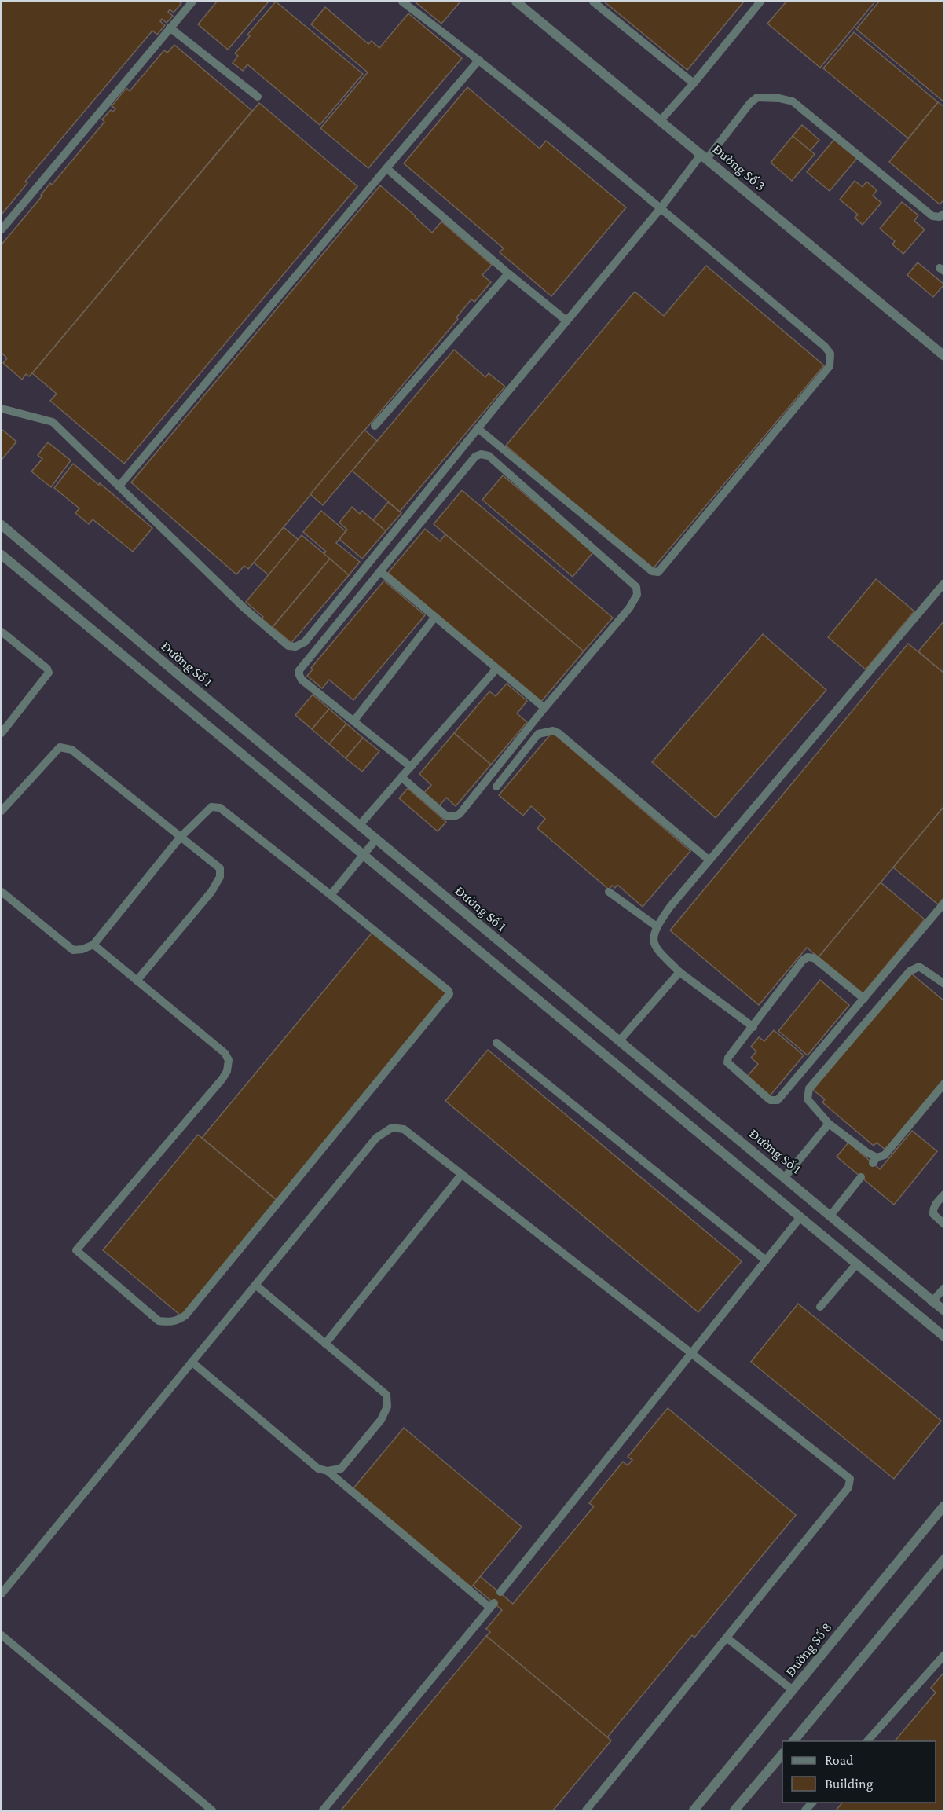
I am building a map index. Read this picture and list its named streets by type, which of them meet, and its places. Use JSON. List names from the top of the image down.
{
  "streets": {
    "street": ["Đường Số 3", "Đường Số 1", "Đường Số 8"]
  },
  "legend": ["Road", "Building"]
}
